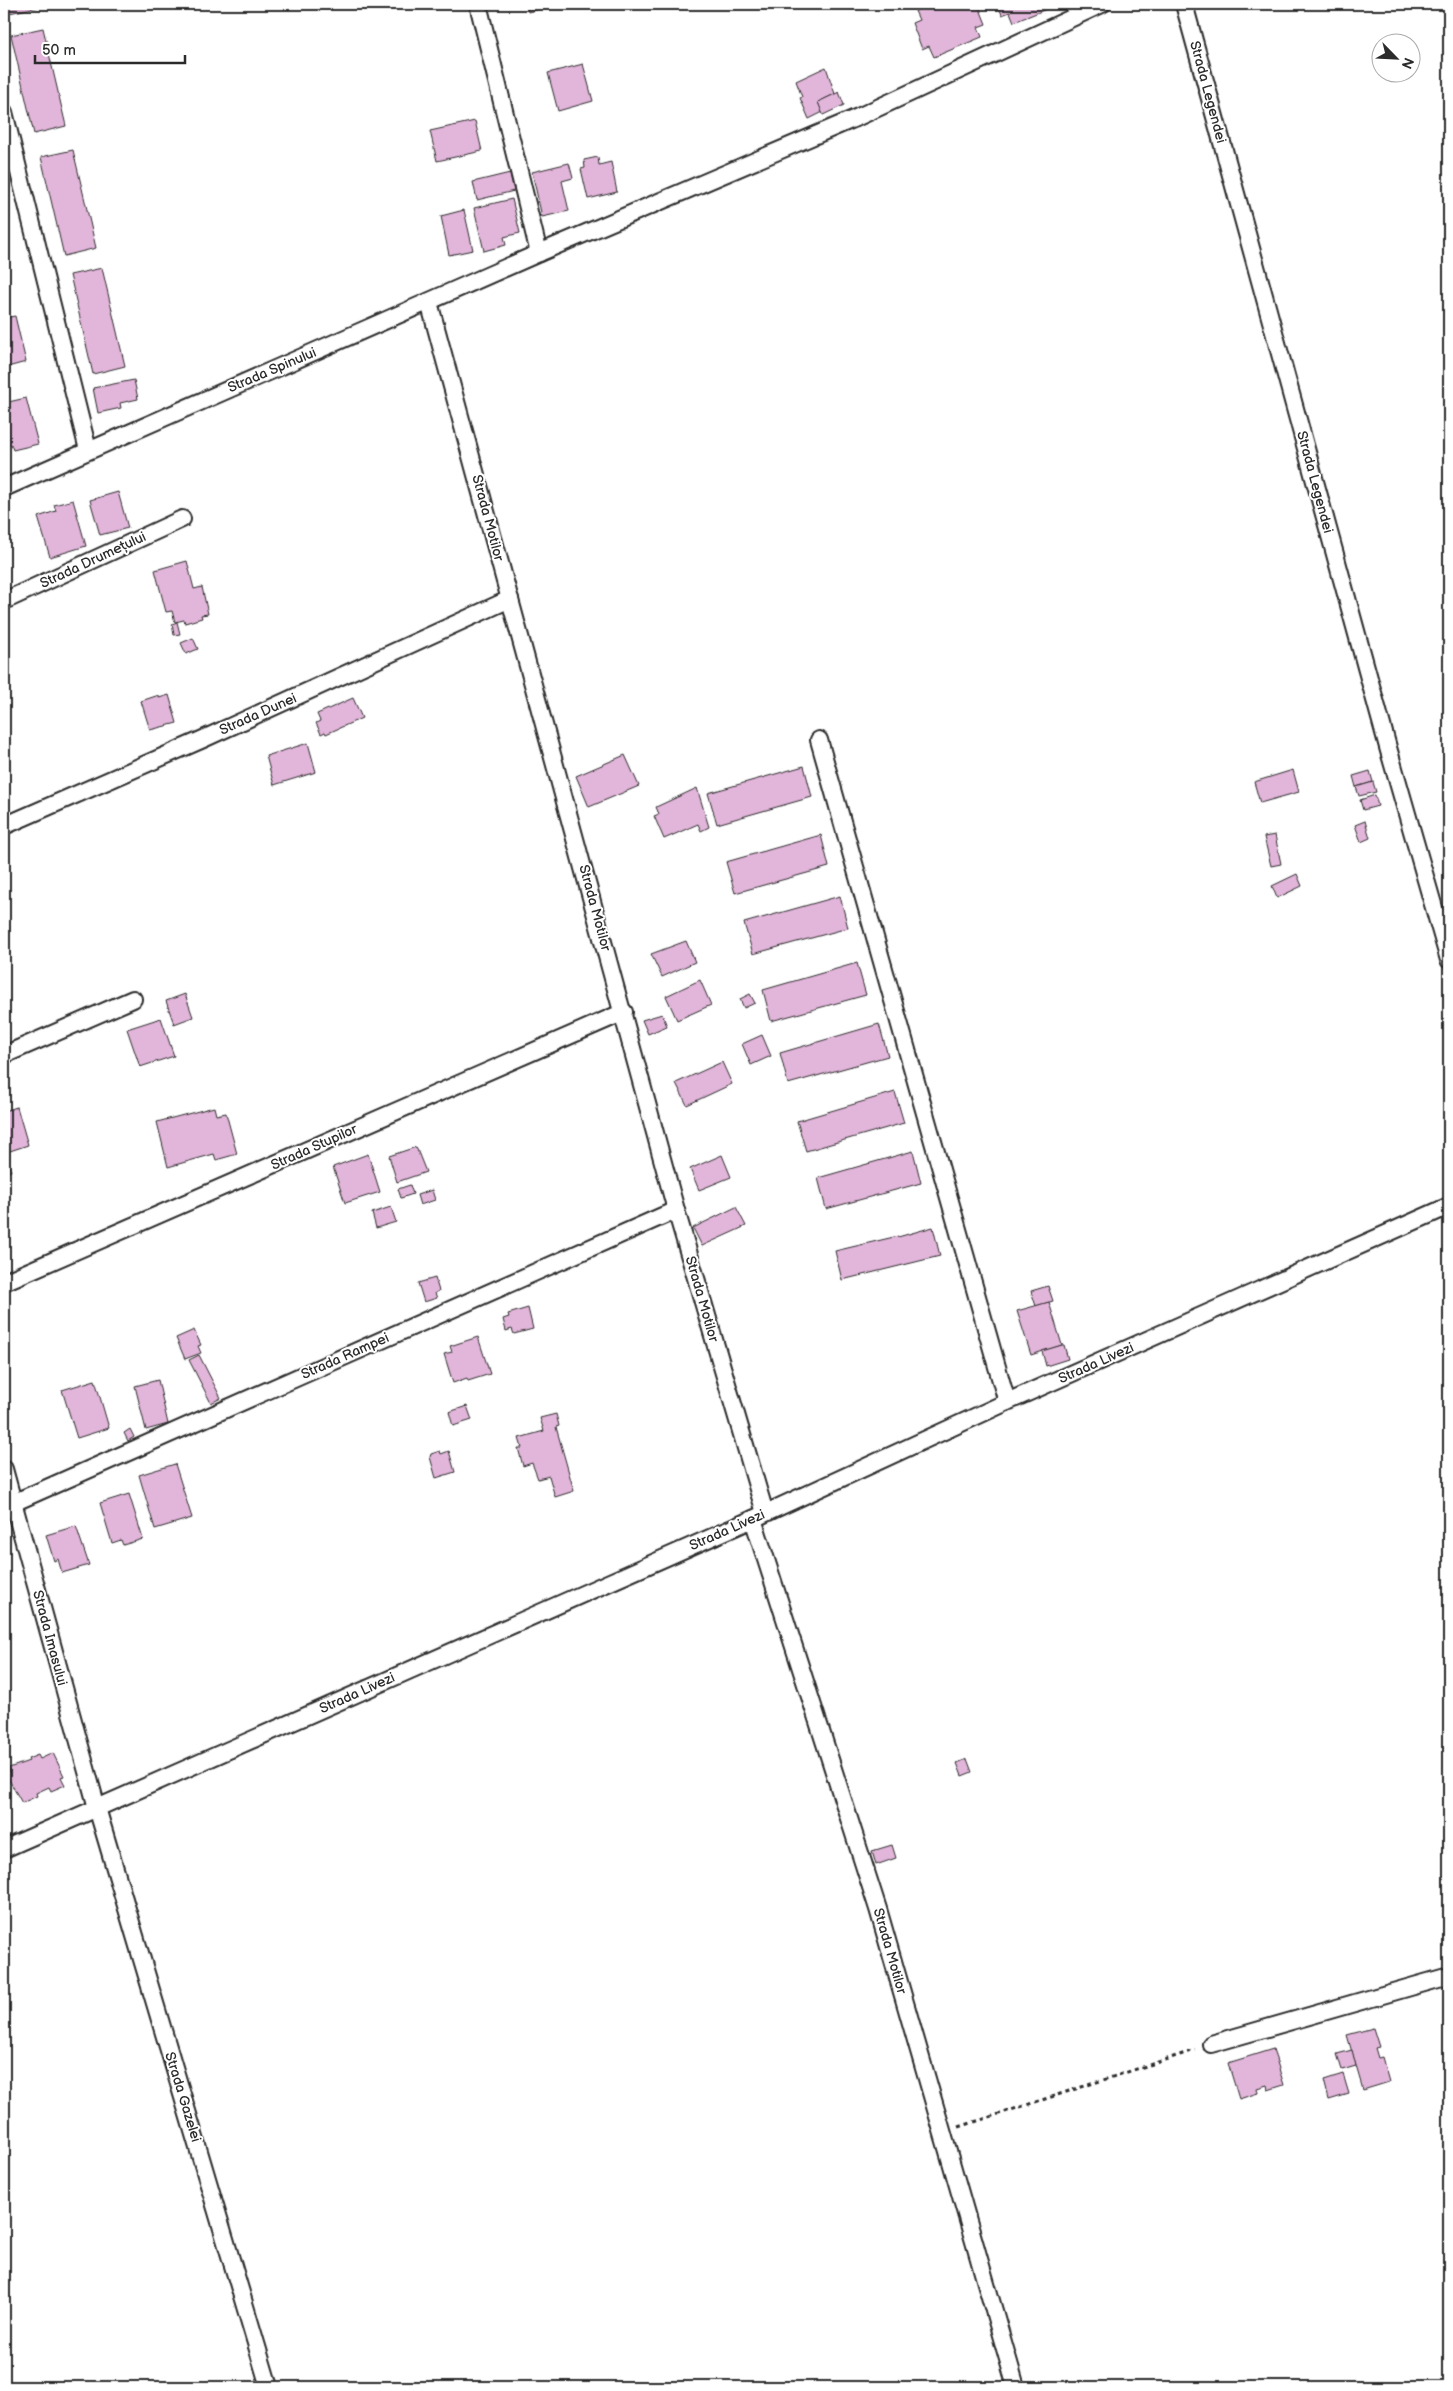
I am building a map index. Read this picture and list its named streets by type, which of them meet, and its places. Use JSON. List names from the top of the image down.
{
  "streets": {
    "street": [
      "Strada Legendei",
      "Strada Spinului",
      "Strada Motilor",
      "Strada Drumețului",
      "Strada Dunei",
      "Strada Stupilor",
      "Strada Rampei",
      "Strada Livezi",
      "Strada Imasului",
      "Strada Gazelei"
    ]
  },
  "crossings": [
    ["Strada Spinului", "Strada Motilor"],
    ["Strada Motilor", "Strada Dunei"],
    ["Strada Motilor", "Strada Stupilor"],
    ["Strada Motilor", "Strada Rampei"],
    ["Strada Motilor", "Strada Livezi"],
    ["Strada Rampei", "Strada Imasului"],
    ["Strada Livezi", "Strada Imasului"],
    ["Strada Livezi", "Strada Gazelei"],
    ["Strada Imasului", "Strada Gazelei"]
  ],
  "scale_bar": "50 m",
  "north": "bottom right"
}
